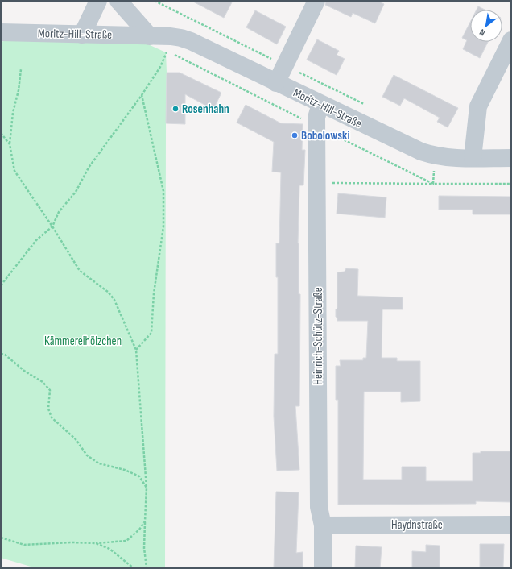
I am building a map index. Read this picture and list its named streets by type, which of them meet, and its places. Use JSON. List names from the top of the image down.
{
  "streets": {
    "street": ["Moritz-Hill-Straße", "Heinrich-Schütz-Straße", "Haydnstraße"]
  },
  "crossings": [
    ["Moritz-Hill-Straße", "Heinrich-Schütz-Straße"],
    ["Heinrich-Schütz-Straße", "Haydnstraße"]
  ],
  "parks": ["Kämmereihölzchen"],
  "places": ["Rosenhahn", "Bobolowski"],
  "north": "bottom left"
}
